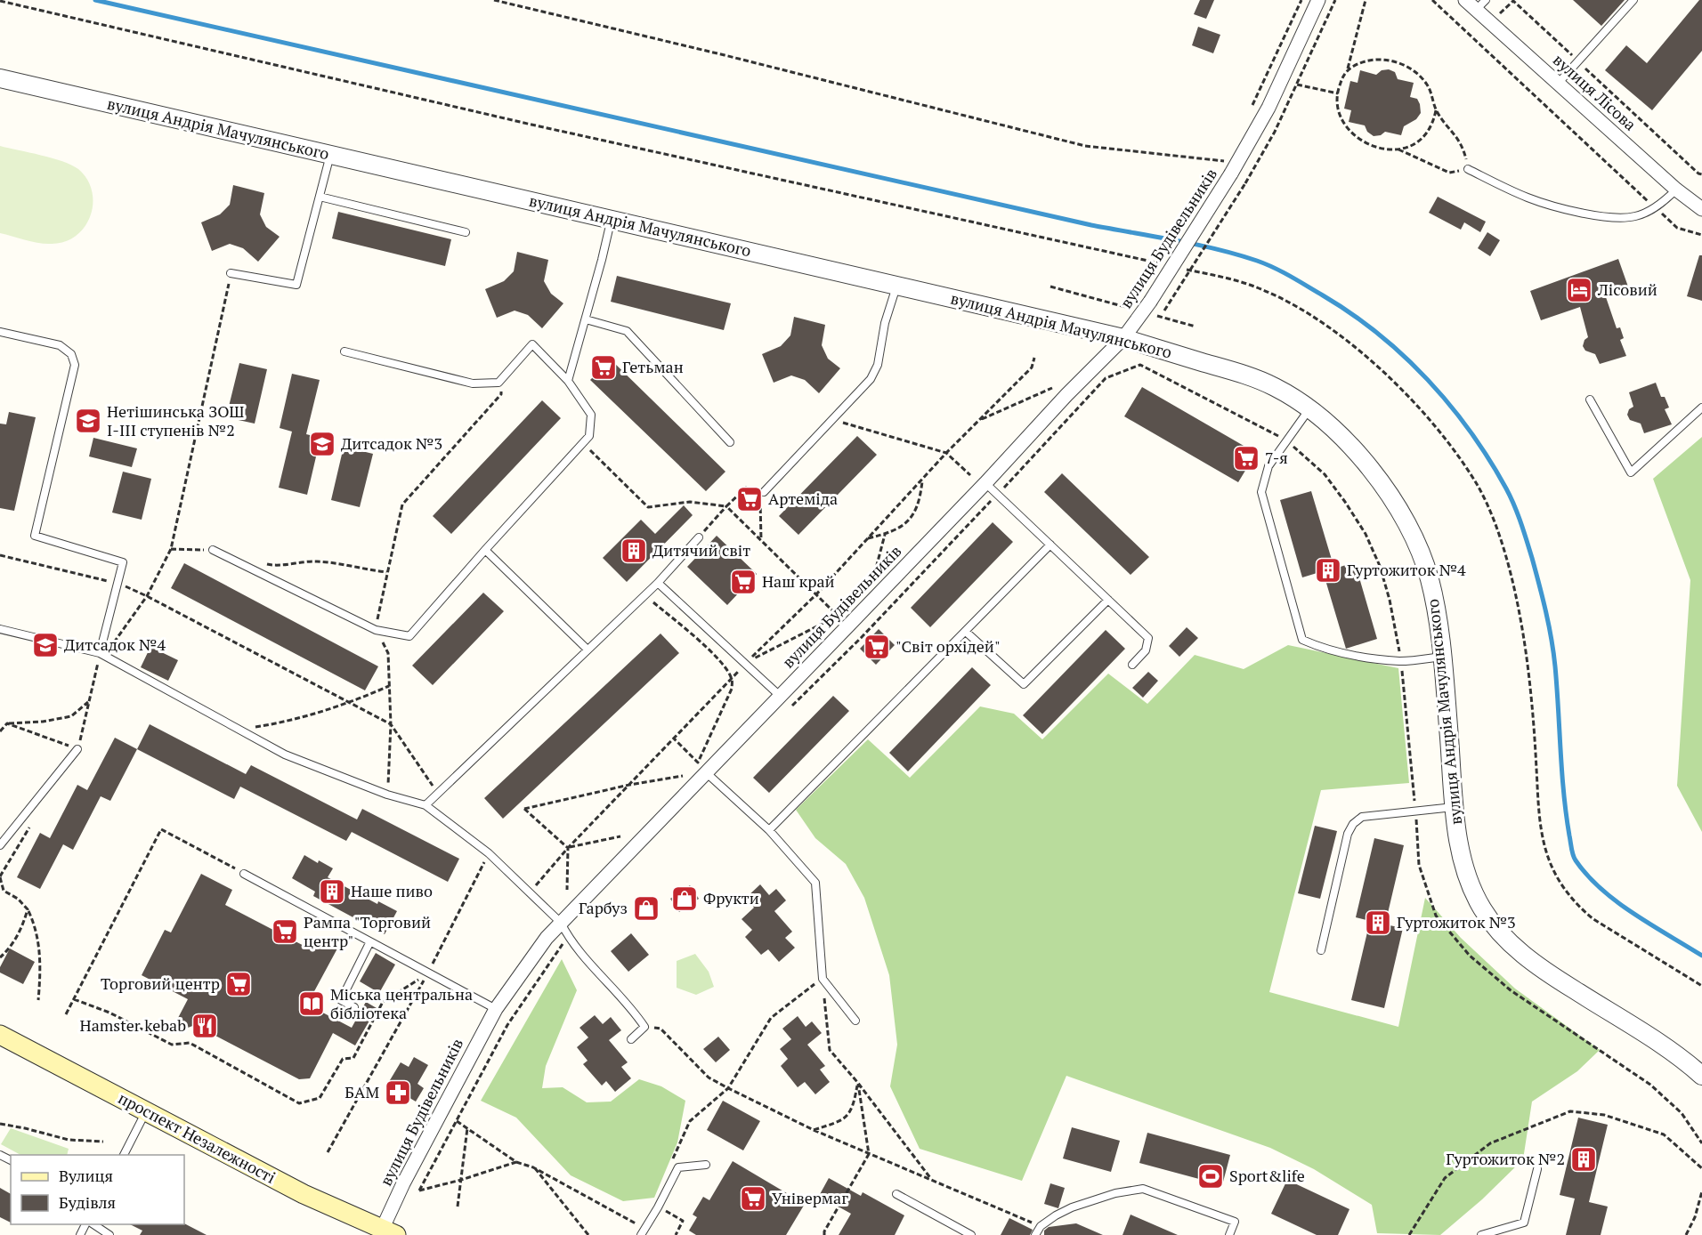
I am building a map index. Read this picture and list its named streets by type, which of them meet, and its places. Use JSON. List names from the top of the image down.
{
  "streets": {
    "main road": ["проспект Незалежності"],
    "street": ["вулиця Лісова", "вулиця Андрія Мачулянського", "вулиця Будівельників"]
  },
  "crossings": [
    ["вулиця Андрія Мачулянського", "вулиця Будівельників"],
    ["вулиця Будівельників", "проспект Незалежності"]
  ],
  "places": {
    "hotel": ["Лісовий"],
    "supermarket": [
      "Гетьман",
      "7-я",
      "Артеміда",
      "Наш край",
      "\"Світ орхідей\"",
      "Рампа \"Торговий центр\"",
      "Торговий центр",
      "Універмаг"
    ],
    "school or university": ["Нетішинська ЗОШ І-ІІІ ступенів №2", "Дитсадок №3", "Дитсадок №4"],
    "building": [
      "Дитячий світ",
      "Гуртожиток №4",
      "Наше пиво",
      "Гуртожиток №3",
      "Гуртожиток №2"
    ],
    "shop": ["Фрукти", "Гарбуз"],
    "library": ["Міська центральна бібліотека"],
    "restaurant": ["Hamster kebab"],
    "pharmacy": ["БАМ"],
    "sports": ["Sport&life"]
  },
  "legend": ["Вулиця", "Будівля"]
}
